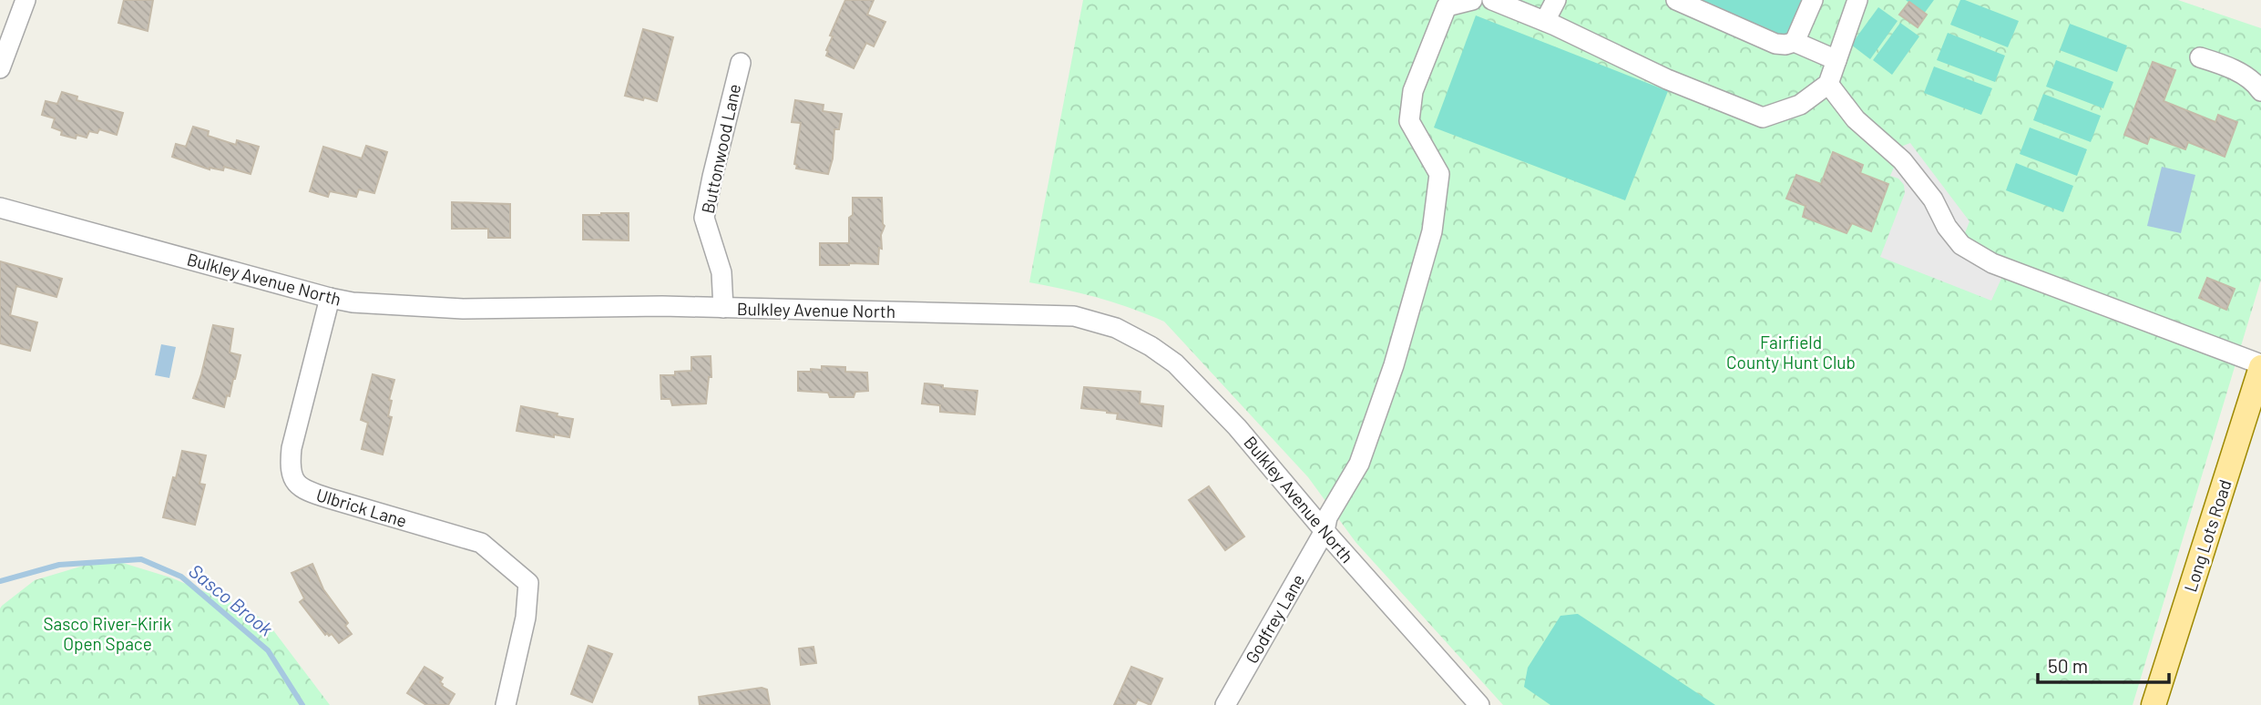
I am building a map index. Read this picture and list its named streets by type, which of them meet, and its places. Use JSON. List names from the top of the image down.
{
  "streets": {
    "main road": ["Long Lots Road"],
    "street": [
      "Buttonwood Lane",
      "Bulkley Avenue North",
      "Ulbrick Lane",
      "Godfrey Lane"
    ]
  },
  "crossings": [
    ["Buttonwood Lane", "Bulkley Avenue North"],
    ["Bulkley Avenue North", "Ulbrick Lane"],
    ["Bulkley Avenue North", "Godfrey Lane"]
  ],
  "water": ["Sasco Brook"],
  "parks": ["Fairfield County Hunt Club", "Sasco River-Kirik Open Space"],
  "scale_bar": "50 m"
}
